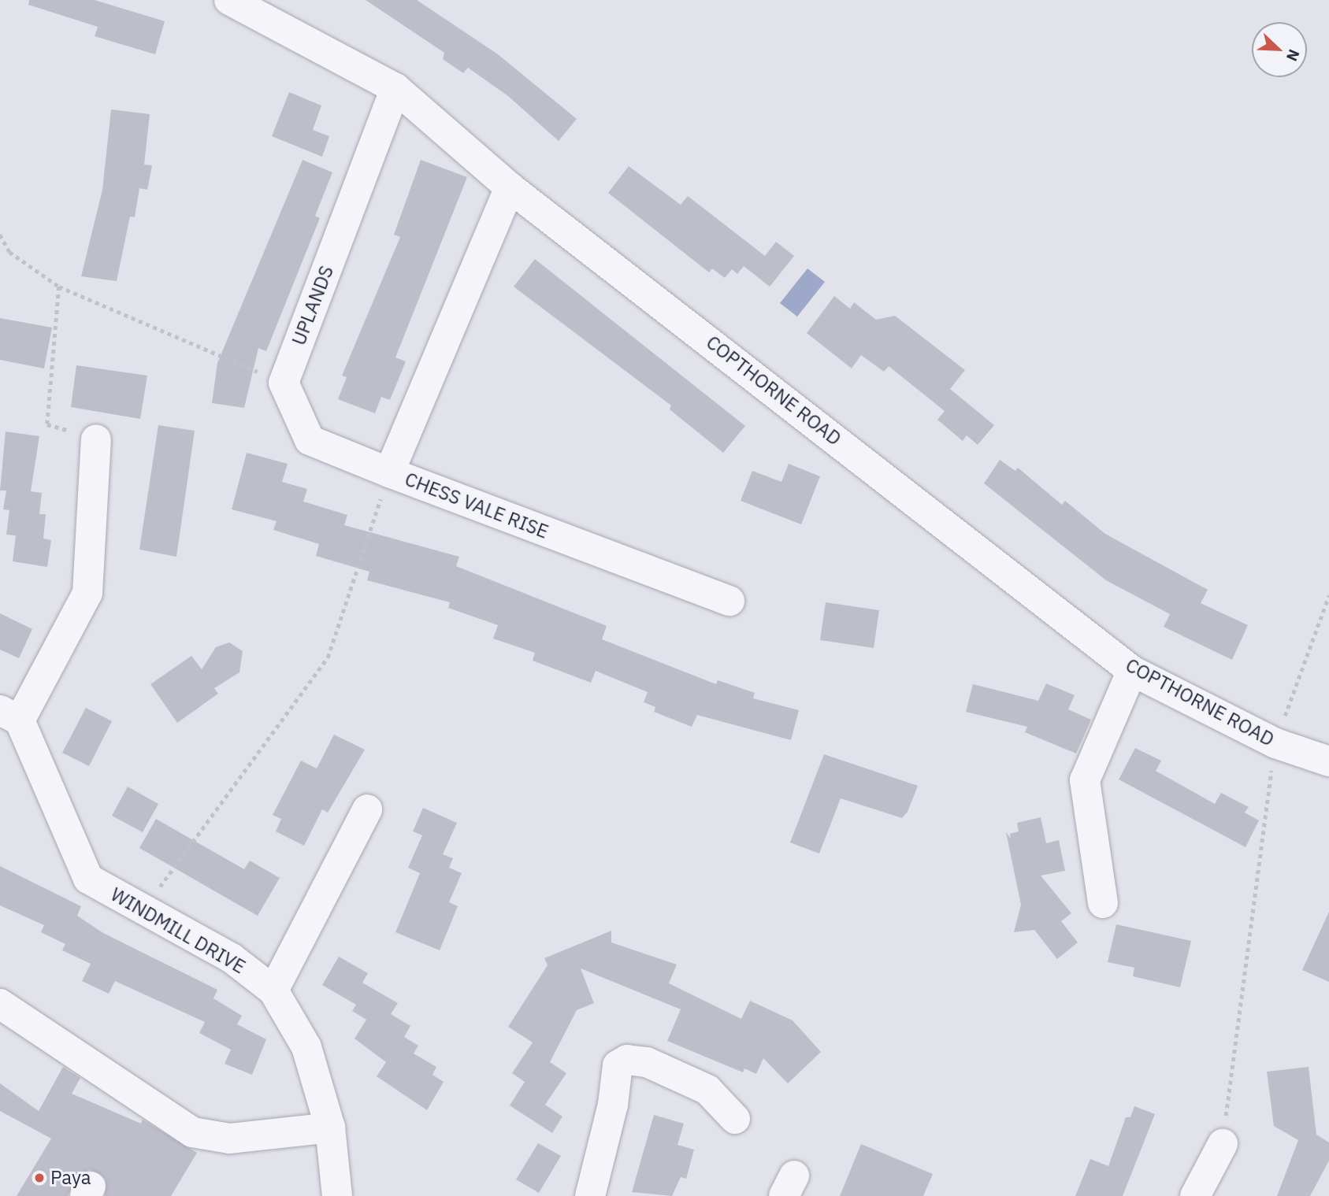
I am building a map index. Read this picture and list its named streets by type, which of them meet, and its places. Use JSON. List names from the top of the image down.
{
  "streets": {
    "street": [
      "UPLANDS",
      "COPTHORNE ROAD",
      "CHESS VALE RISE",
      "WINDMILL DRIVE"
    ]
  },
  "crossings": [
    ["UPLANDS", "COPTHORNE ROAD"],
    ["COPTHORNE ROAD", "CHESS VALE RISE"]
  ],
  "places": ["Paya"],
  "north": "bottom right"
}
